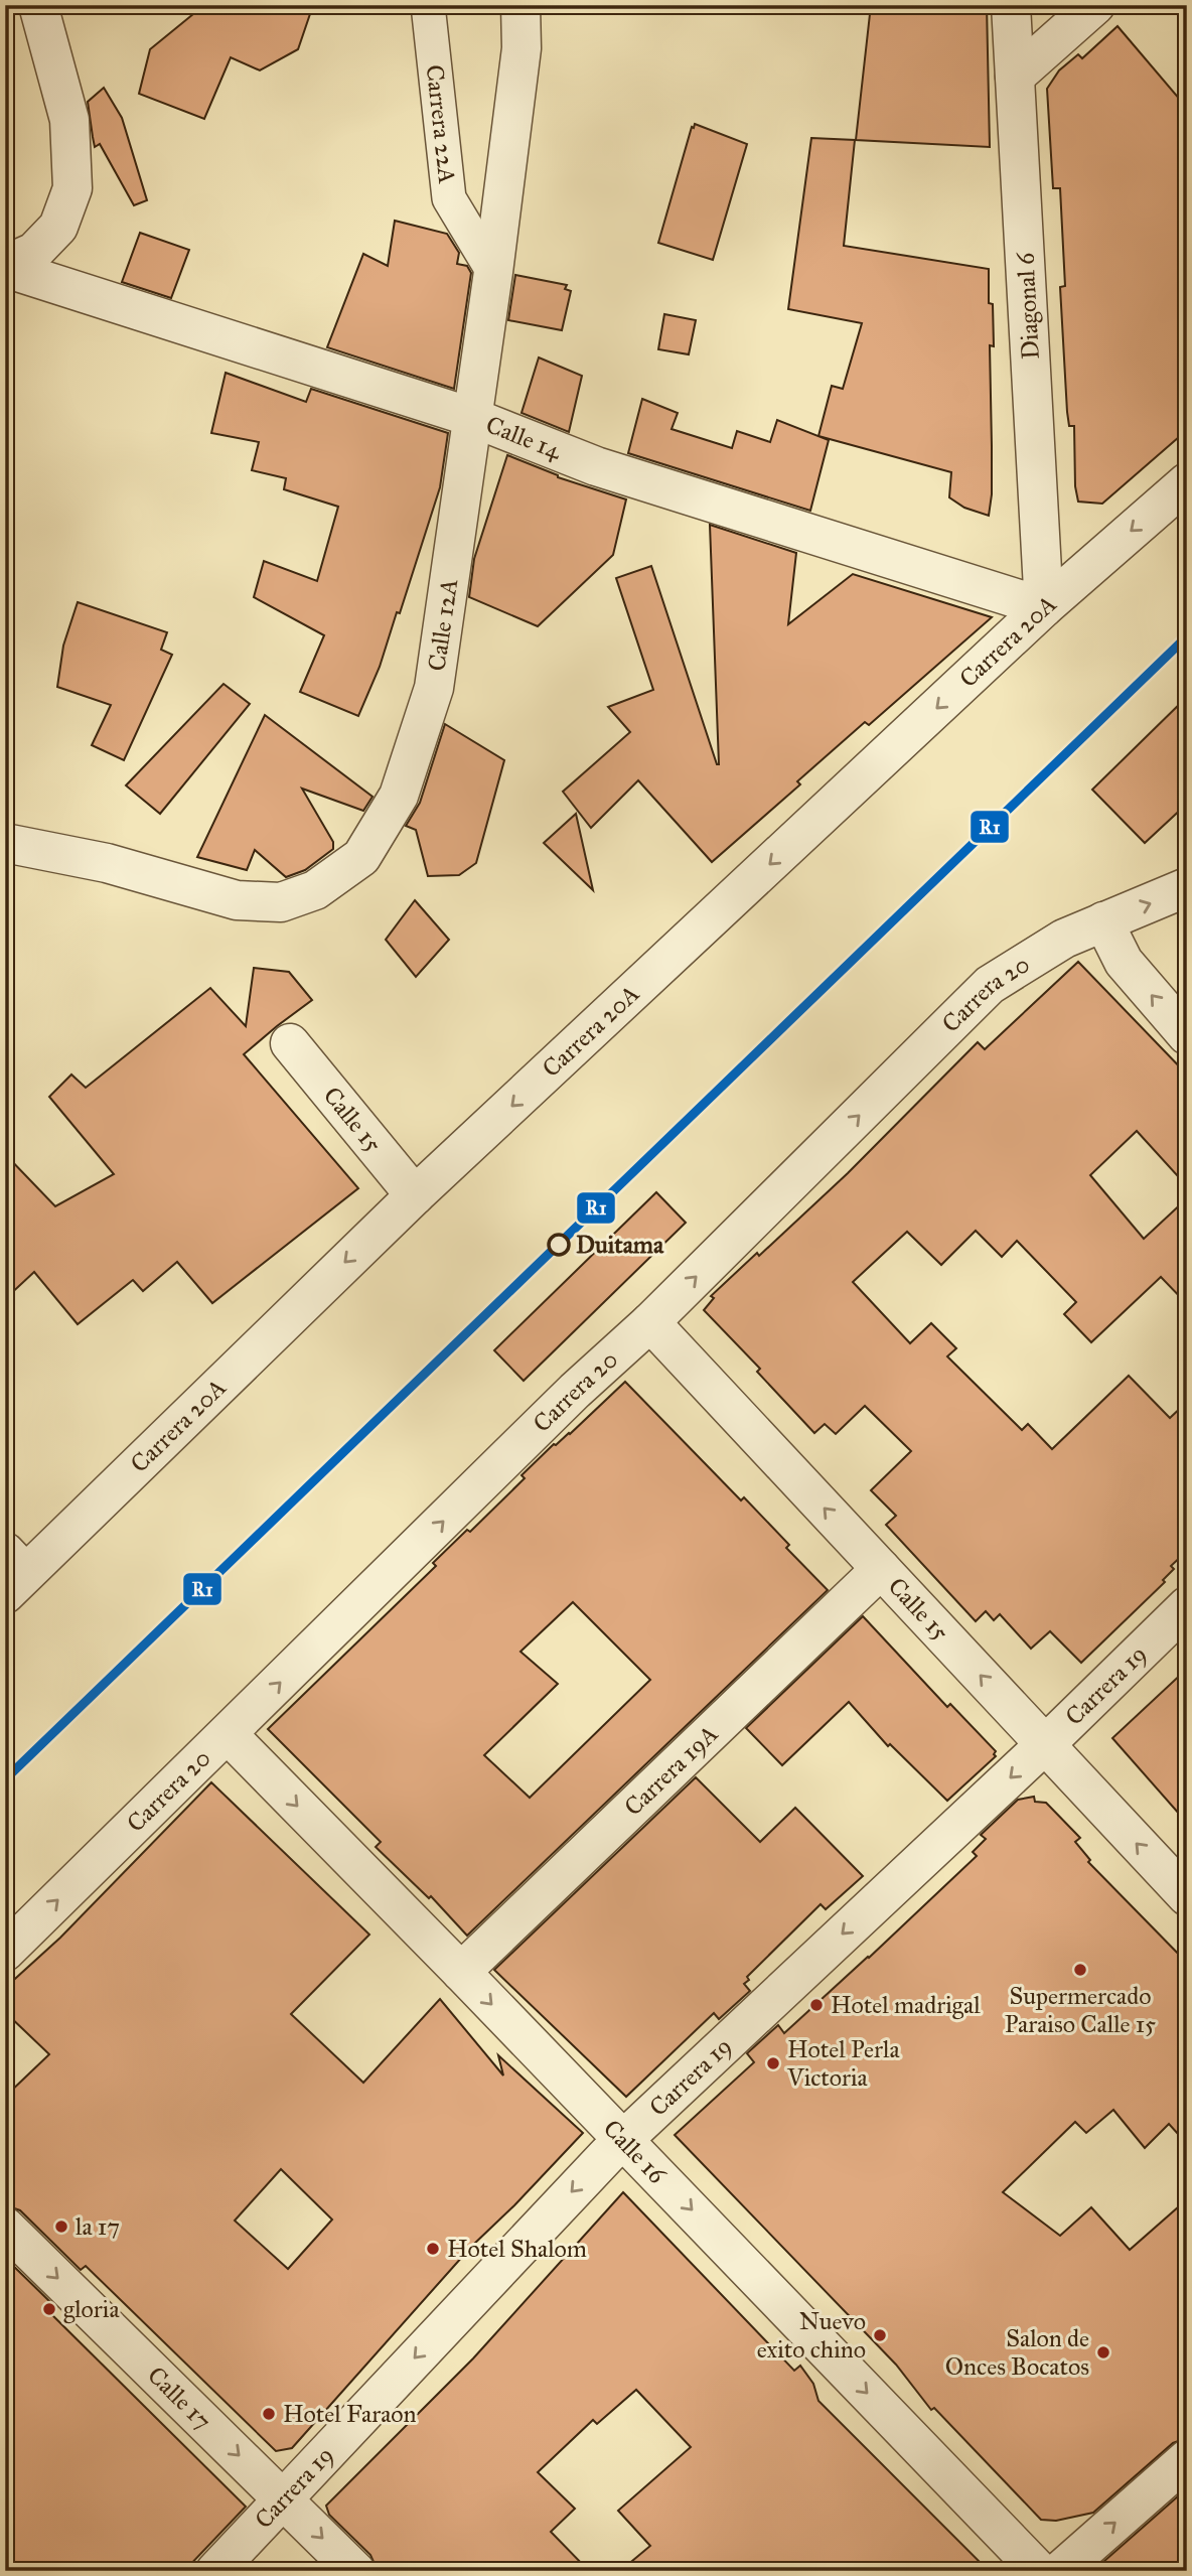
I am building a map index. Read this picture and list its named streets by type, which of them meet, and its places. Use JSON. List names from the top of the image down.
{
  "streets": {
    "street": [
      "Carrera 22A",
      "Diagonal 6",
      "Calle 14",
      "Calle 12A",
      "Carrera 20A",
      "Carrera 20",
      "Calle 15",
      "Carrera 19",
      "Carrera 19A",
      "Calle 16",
      "Calle 17"
    ]
  },
  "crossings": [
    ["Carrera 22A", "Calle 12A"],
    ["Diagonal 6", "Calle 14"],
    ["Diagonal 6", "Carrera 20A"],
    ["Calle 14", "Calle 12A"],
    ["Calle 14", "Carrera 20A"],
    ["Carrera 20A", "Calle 15"],
    ["Carrera 20", "Calle 15"],
    ["Carrera 20", "Calle 16"],
    ["Calle 15", "Carrera 19"],
    ["Calle 15", "Carrera 19A"],
    ["Carrera 19", "Calle 16"],
    ["Carrera 19", "Calle 17"],
    ["Carrera 19A", "Calle 16"]
  ],
  "one_way": [
    "Carrera 20A",
    "Carrera 20",
    "Calle 15",
    "Carrera 19",
    "Calle 16",
    "Calle 17"
  ],
  "places": [
    "Duitama",
    "Supermercado Paraiso Calle 15",
    "Hotel madrigal",
    "Hotel Perla Victoria",
    "la 17",
    "Hotel Shalom",
    "gloria",
    "Nuevo exito chino",
    "Salon de Onces Bocatos",
    "Hotel Faraon"
  ],
  "lines": ["transit line R1"]
}
